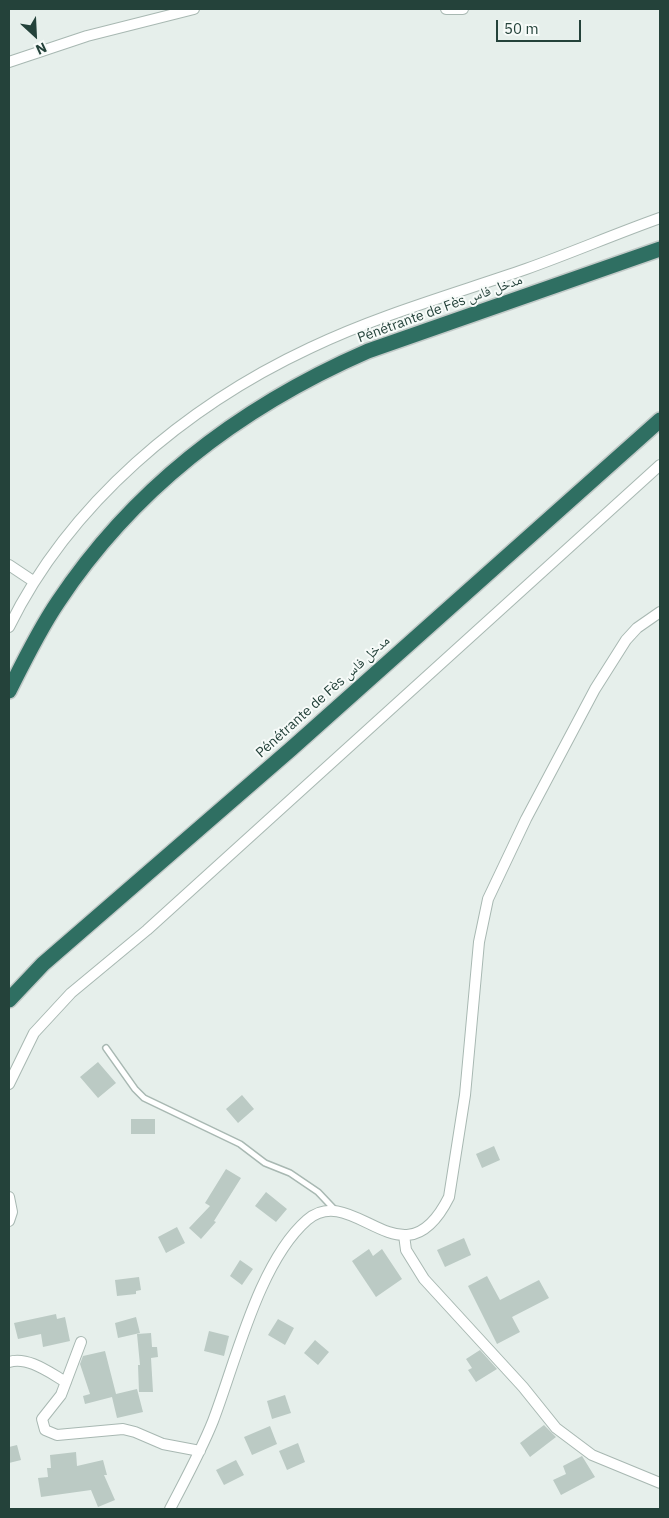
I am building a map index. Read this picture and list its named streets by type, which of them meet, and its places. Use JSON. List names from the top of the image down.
{
  "streets": {
    "highway": ["Pénétrante de Fès مدخل فاس"]
  },
  "scale_bar": "50 m",
  "north": "bottom right"
}
